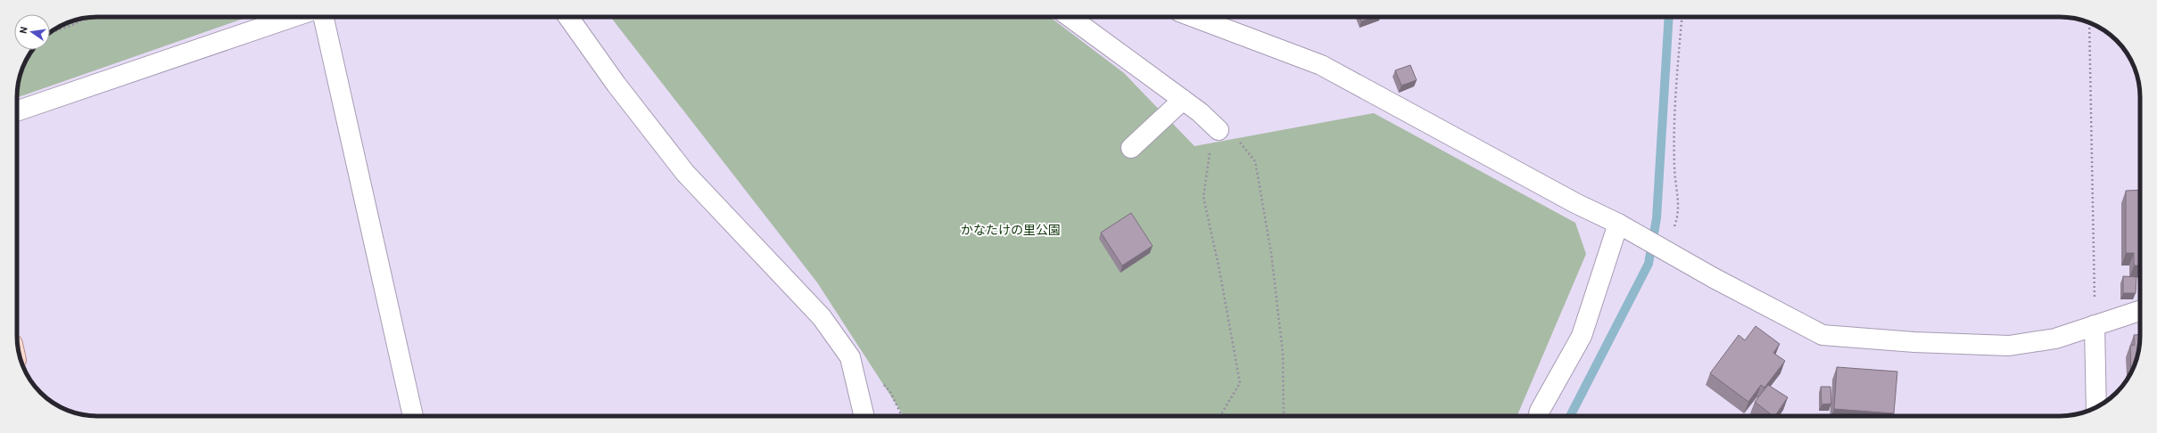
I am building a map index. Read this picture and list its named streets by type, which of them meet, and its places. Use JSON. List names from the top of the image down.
{
  "parks": ["かなたけの里公園"],
  "north": "left"
}
